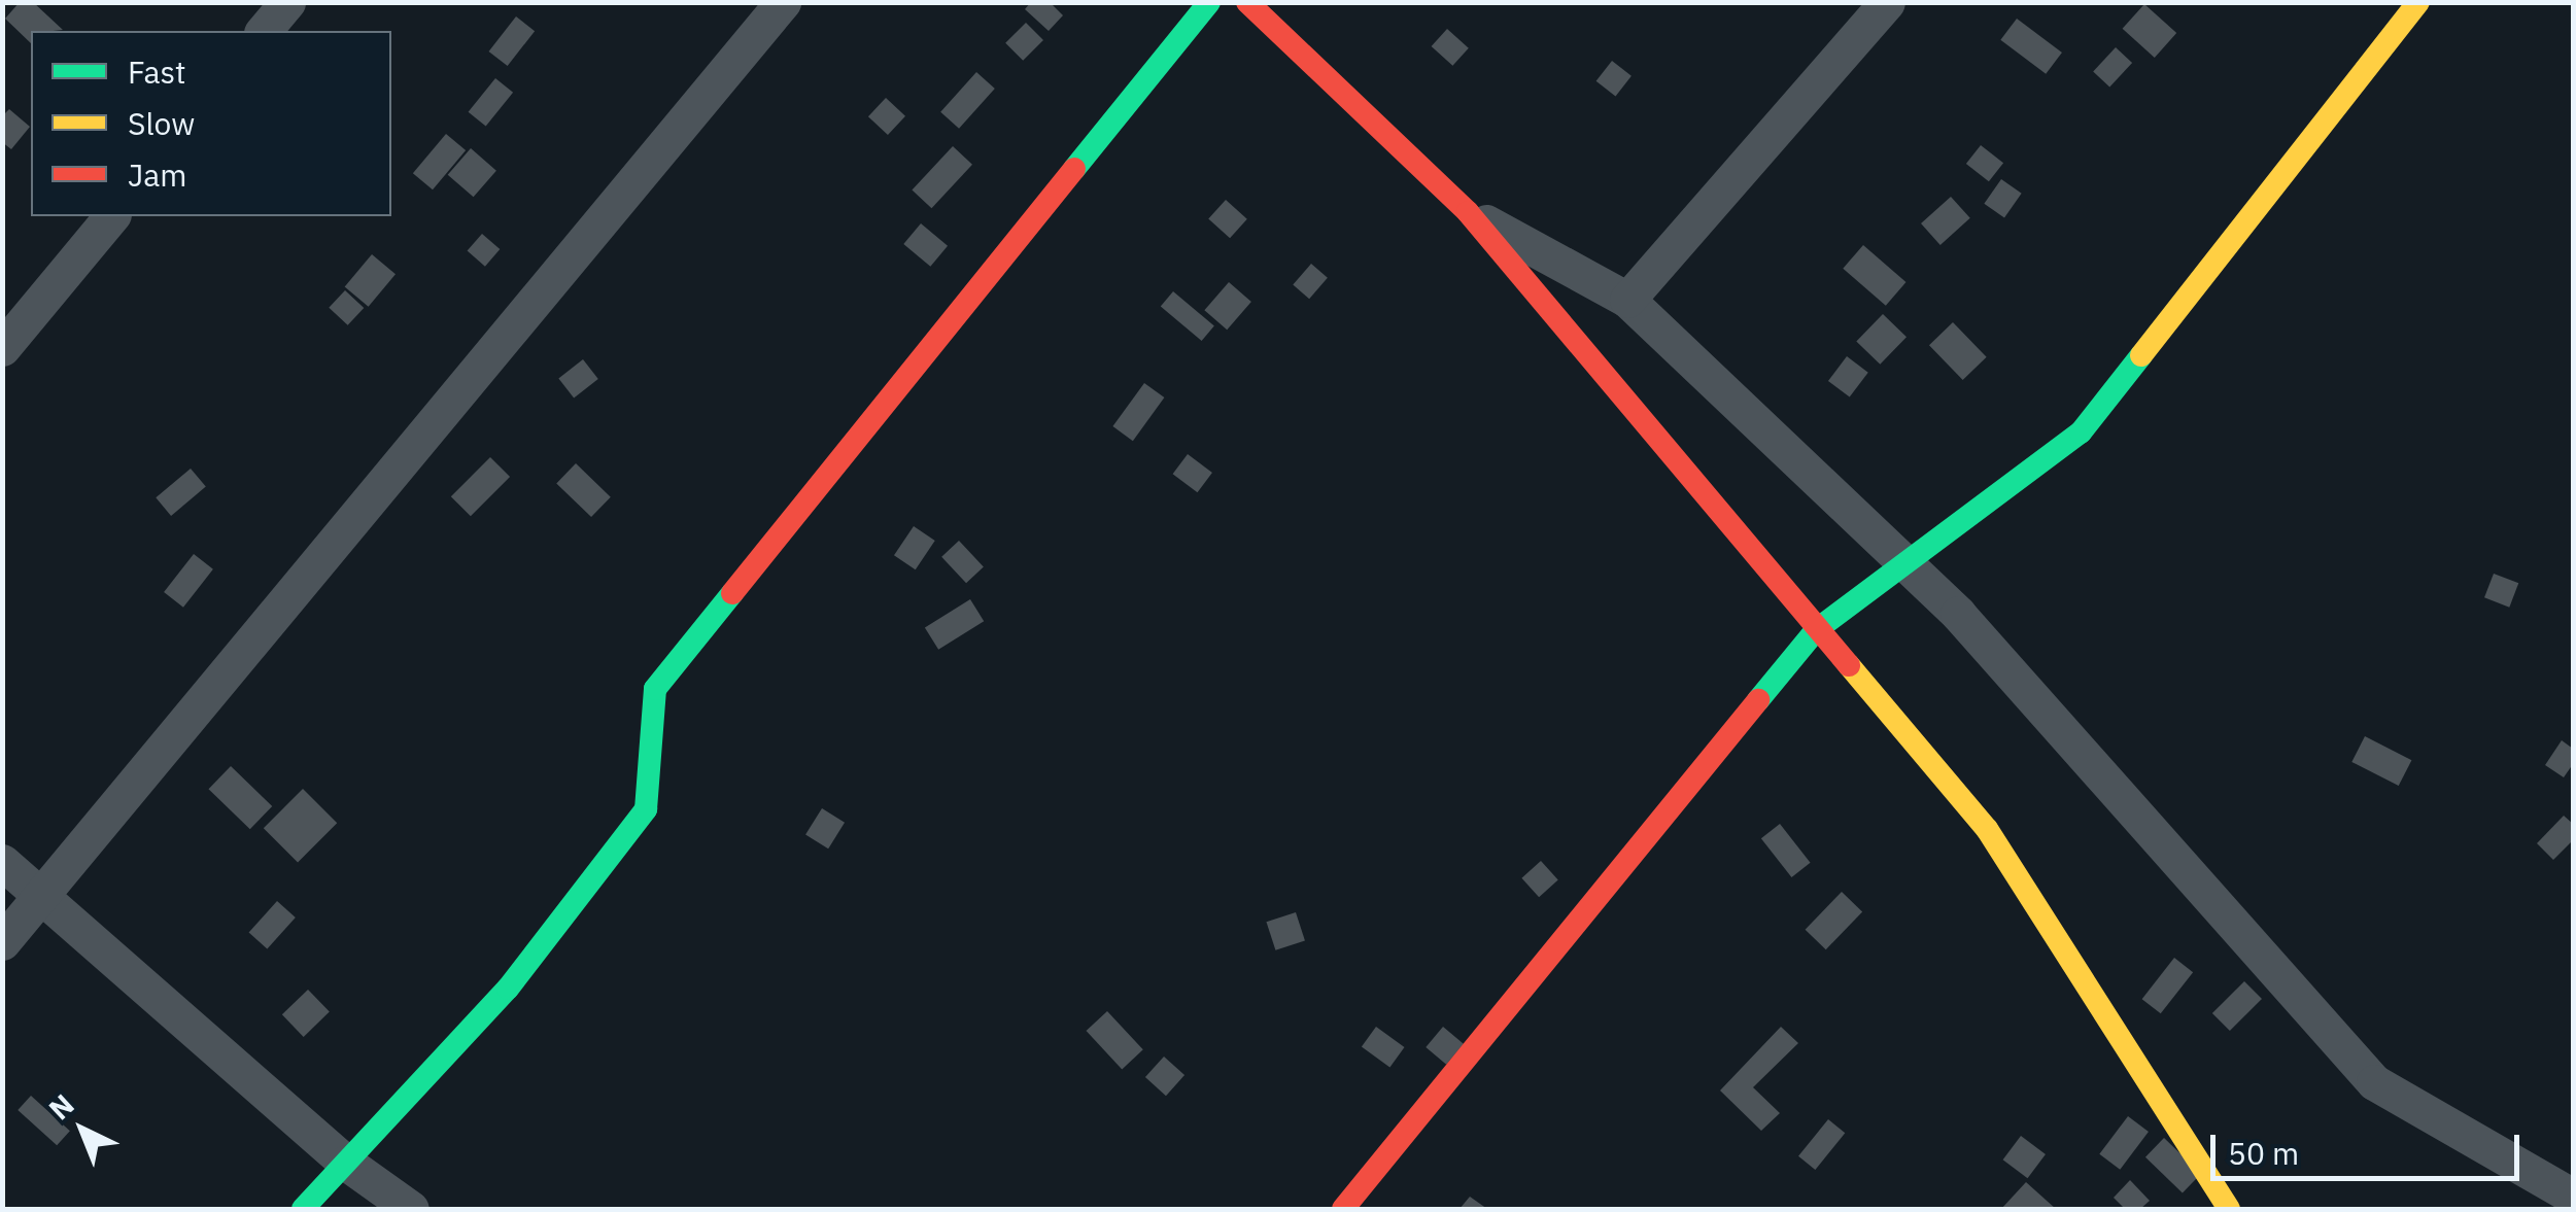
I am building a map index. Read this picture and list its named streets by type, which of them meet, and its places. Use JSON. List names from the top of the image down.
{
  "legend": ["Fast", "Slow", "Jam"],
  "scale_bar": "50 m",
  "north": "top left"
}
